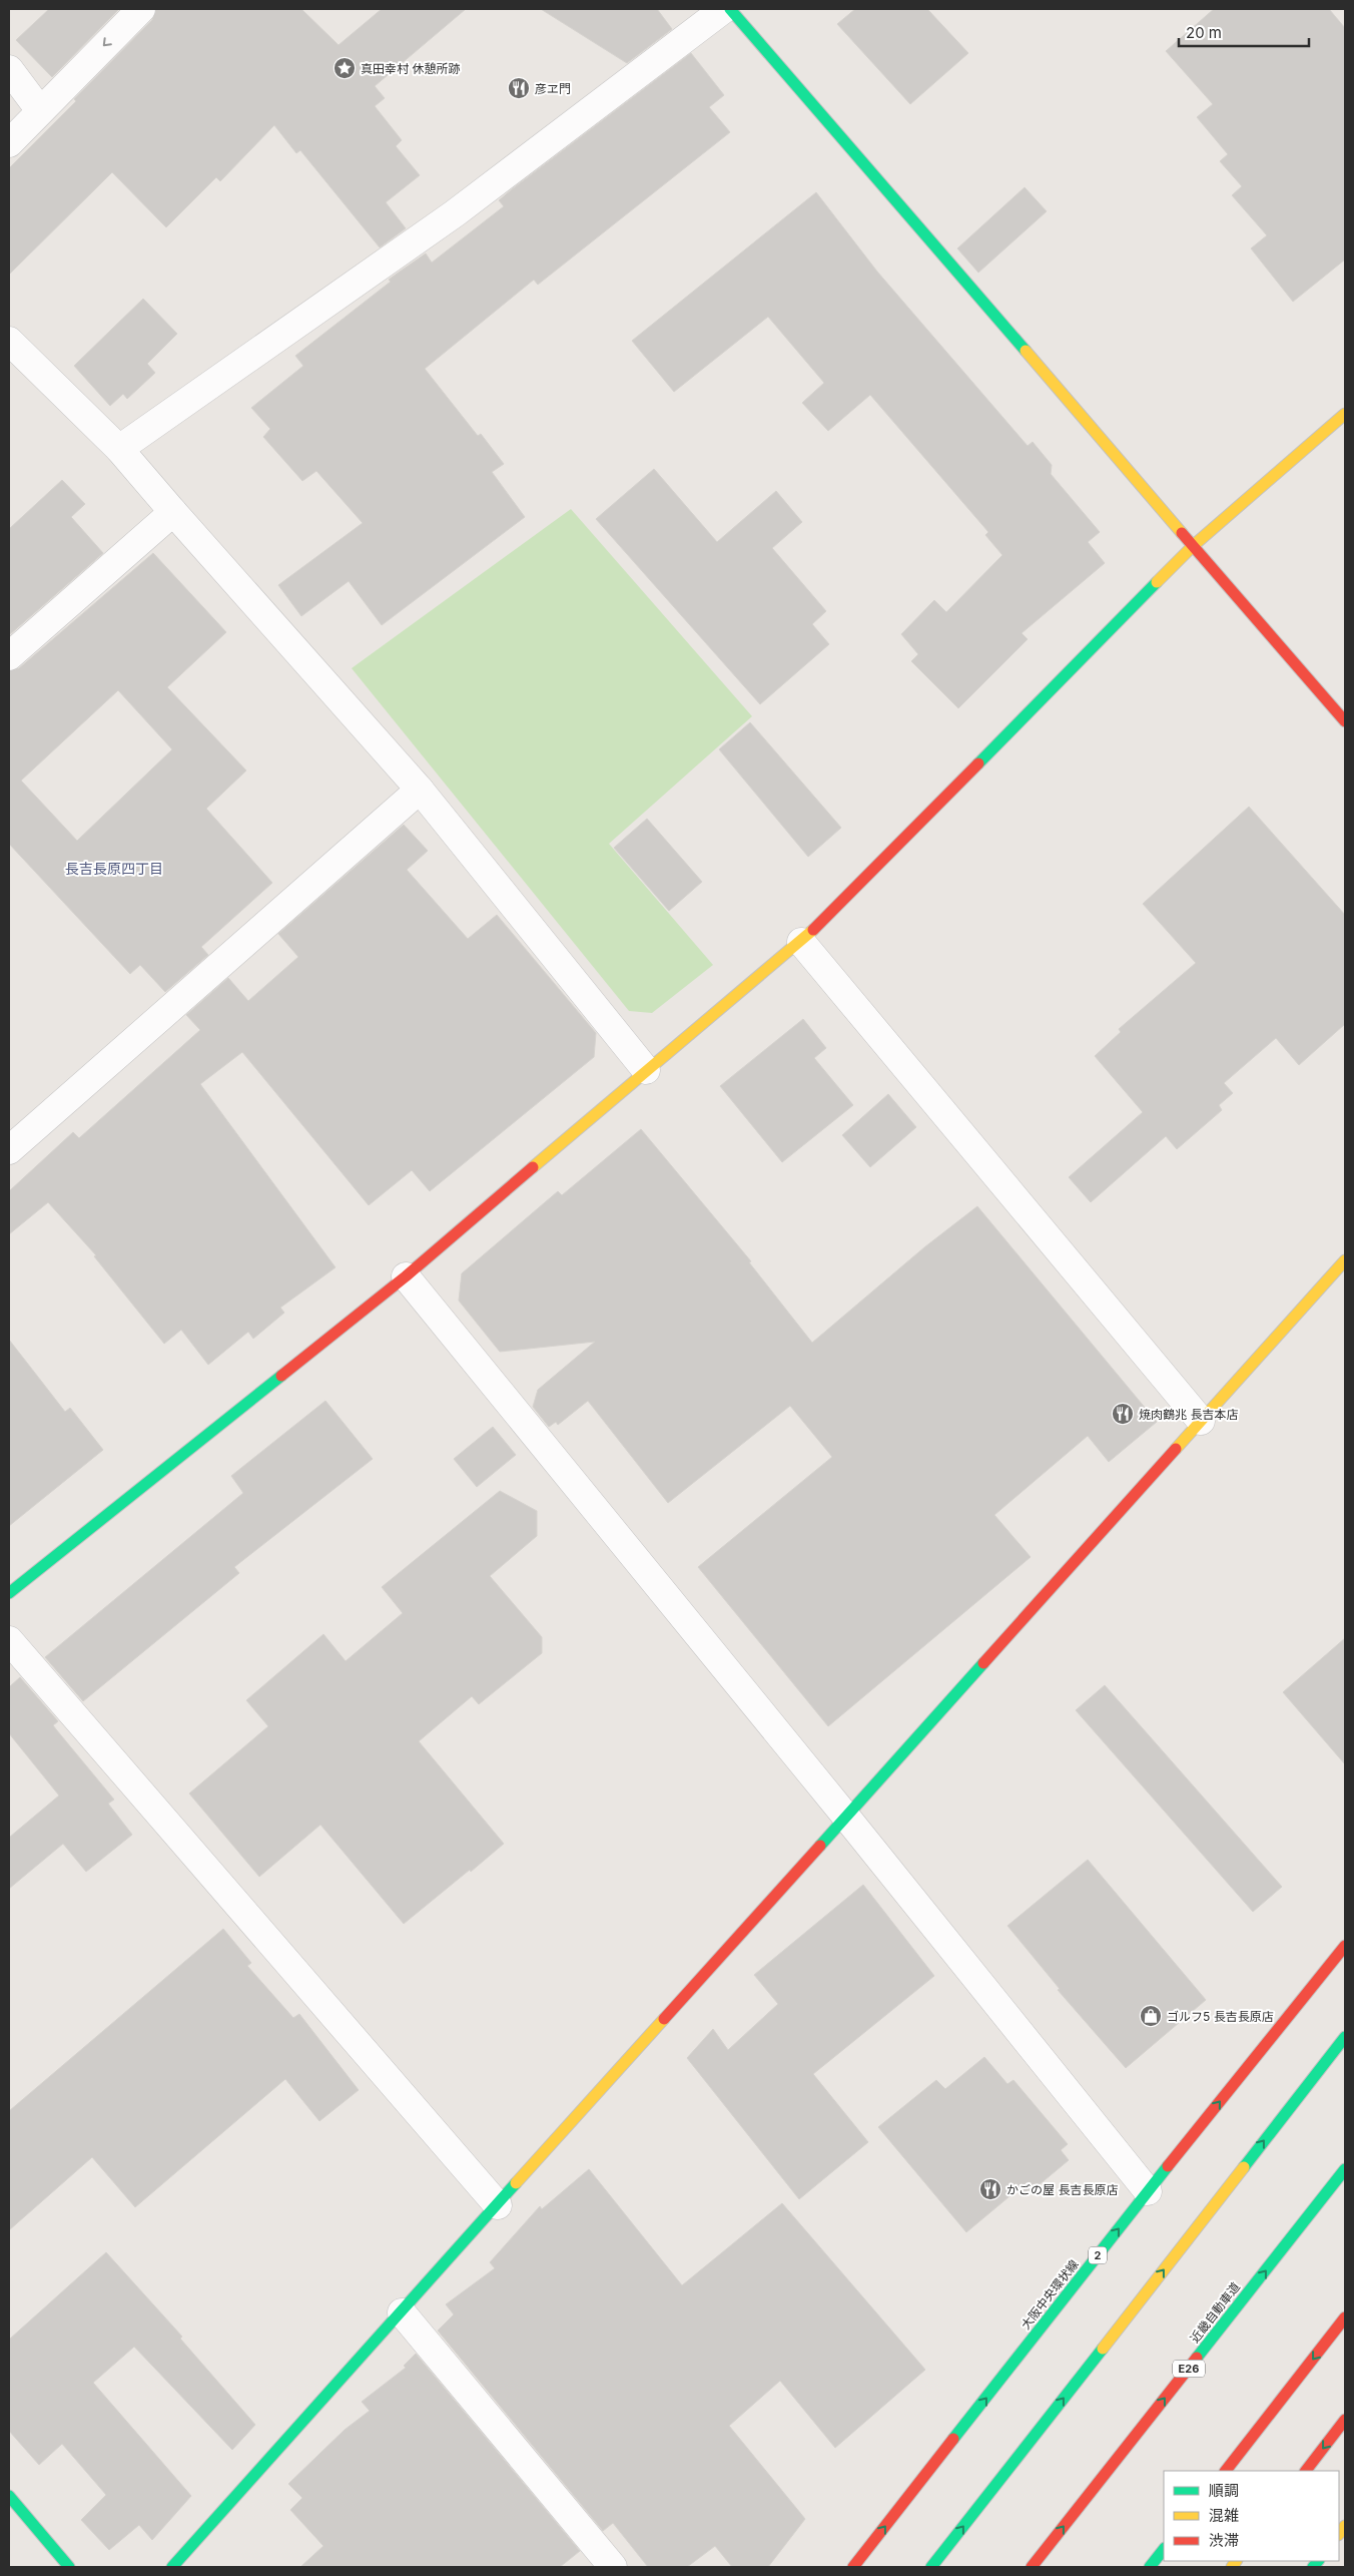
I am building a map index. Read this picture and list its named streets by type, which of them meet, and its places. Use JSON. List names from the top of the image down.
{
  "streets": {
    "main road": [
      "2",
      "大阪中央環状線",
      "近畿自動車道",
      "E26"
    ]
  },
  "districts": ["長吉長原四丁目"],
  "places": {
    "place": ["真田幸村 休憩所跡"],
    "restaurant": ["彦ヱ門", "焼肉鶴兆 長吉本店", "かごの屋 長吉長原店"],
    "shop": ["ゴルフ5 長吉長原店"]
  },
  "legend": ["順調", "混雑", "渋滞"],
  "scale_bar": "20 m"
}
